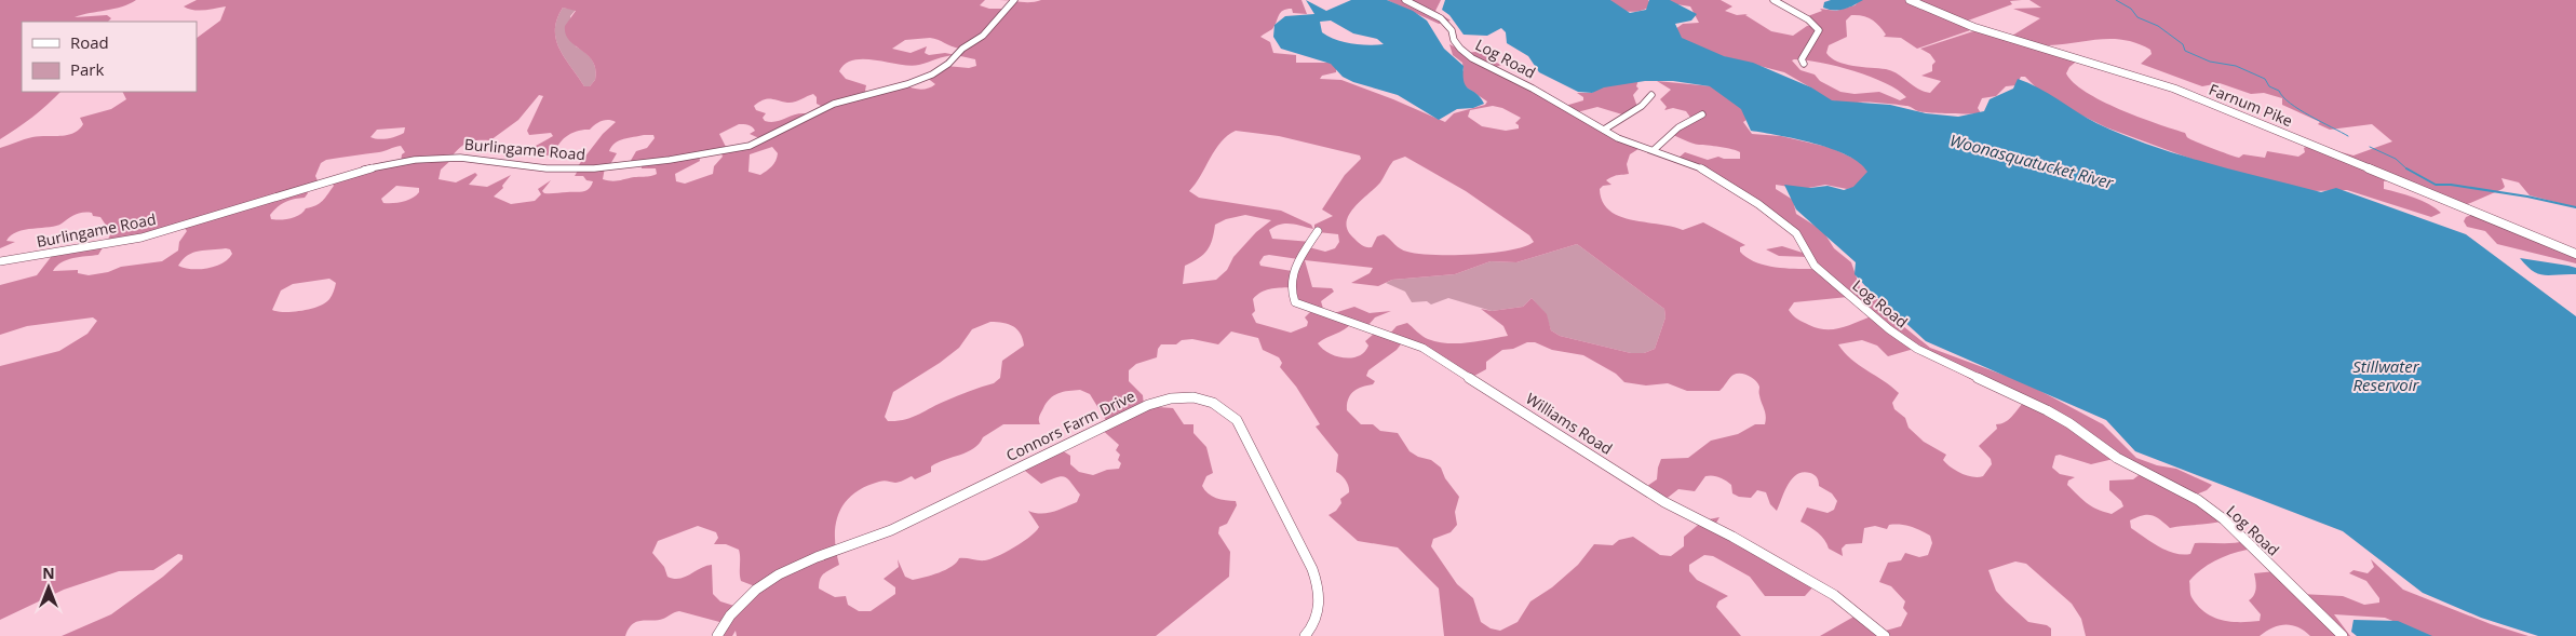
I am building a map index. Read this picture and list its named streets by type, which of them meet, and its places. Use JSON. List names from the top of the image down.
{
  "streets": {
    "main road": ["Farnum Pike"],
    "street": [
      "Log Road",
      "Burlingame Road",
      "Williams Road",
      "Connors Farm Drive"
    ]
  },
  "water": ["Woonasquatucket River", "Stillwater Reservoir"],
  "legend": ["Road", "Park"],
  "north": "top"
}
